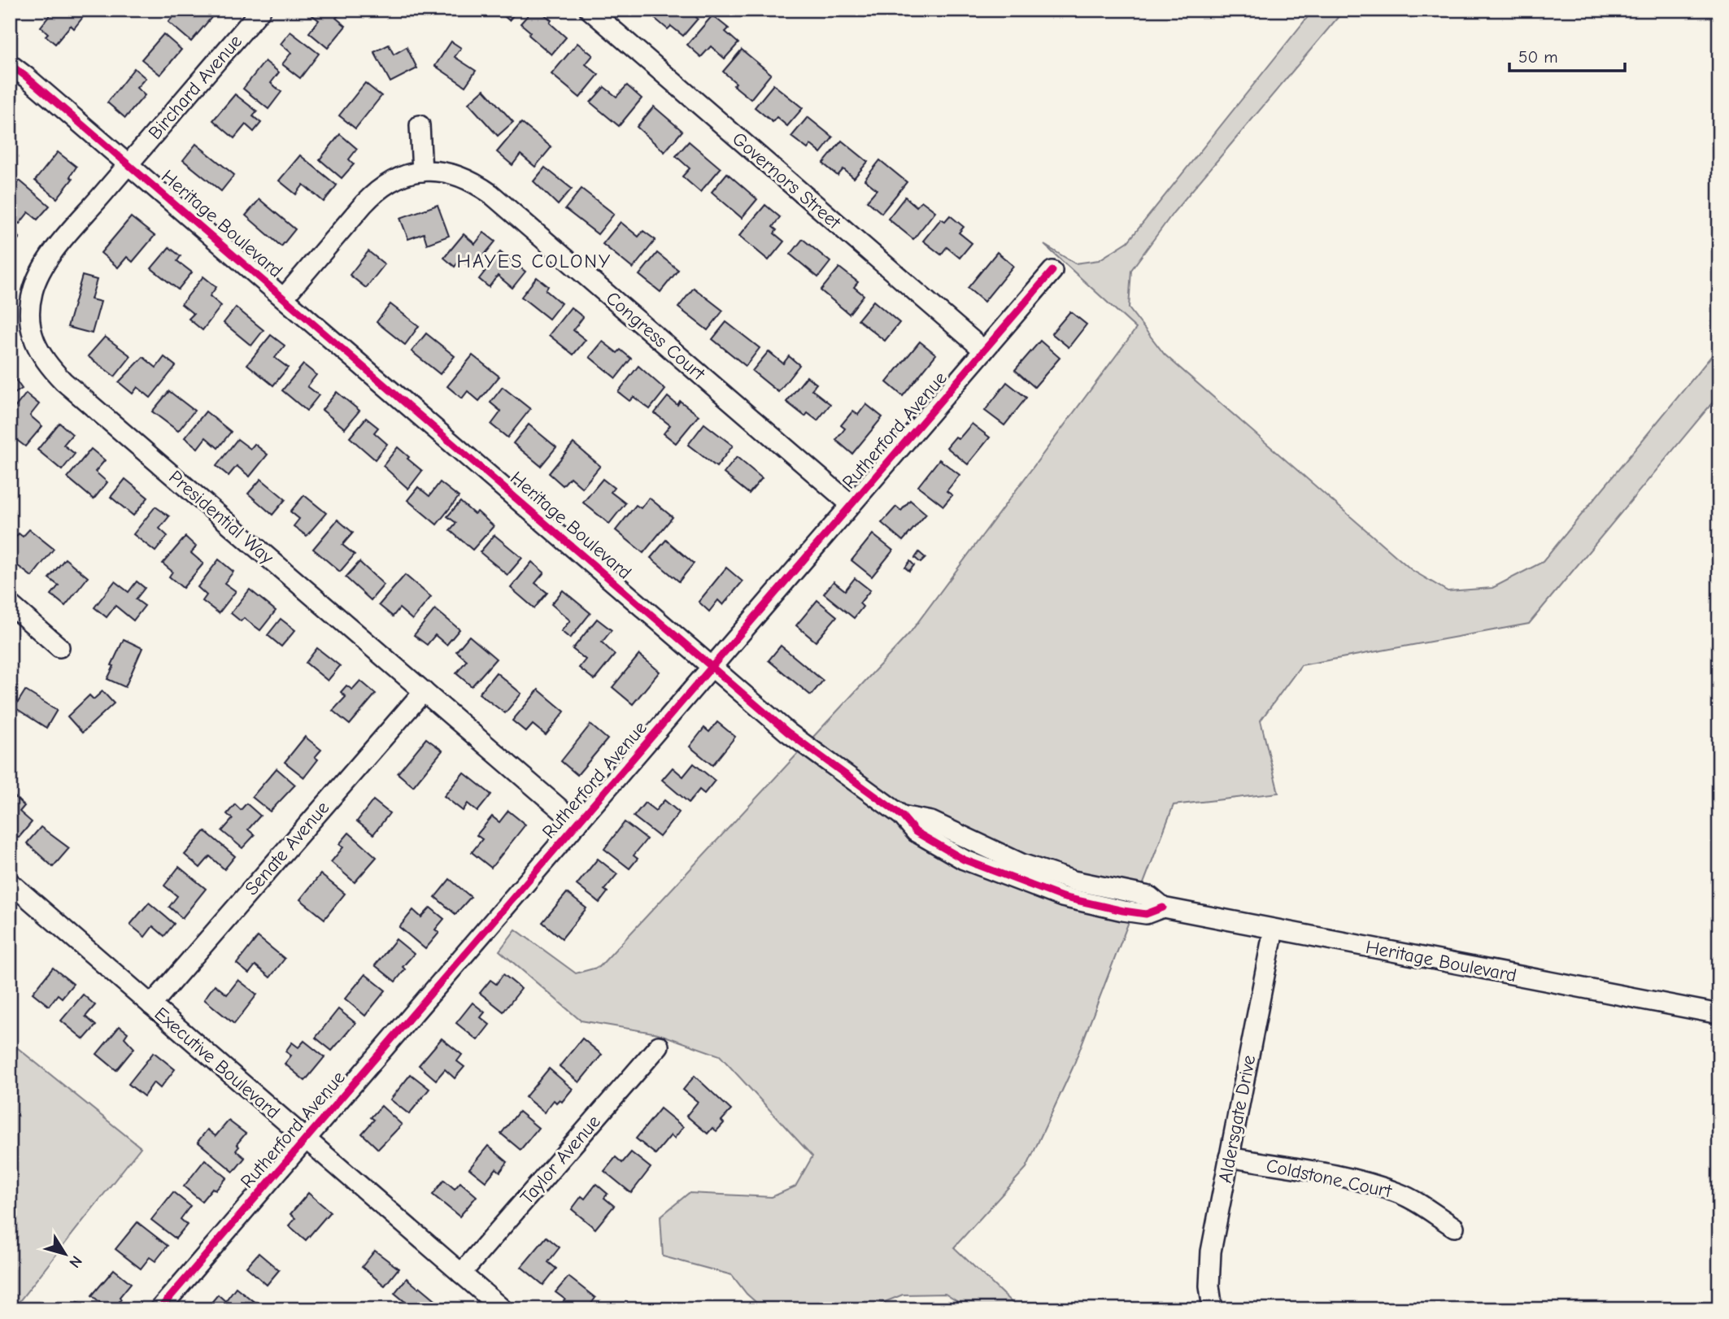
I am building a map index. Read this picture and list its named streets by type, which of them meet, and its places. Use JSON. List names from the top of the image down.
{
  "streets": {
    "street": [
      "Birchard Avenue",
      "Governors Street",
      "Heritage Boulevard",
      "Congress Court",
      "Rutherford Avenue",
      "Presidential Way",
      "Senate Avenue",
      "Executive Boulevard",
      "Aldersgate Drive",
      "Taylor Avenue",
      "Coldstone Court"
    ]
  },
  "crossings": [
    ["Birchard Avenue", "Heritage Boulevard"],
    ["Birchard Avenue", "Presidential Way"],
    ["Governors Street", "Rutherford Avenue"],
    ["Heritage Boulevard", "Congress Court"],
    ["Heritage Boulevard", "Rutherford Avenue"],
    ["Heritage Boulevard", "Presidential Way"],
    ["Heritage Boulevard", "Aldersgate Drive"],
    ["Congress Court", "Rutherford Avenue"],
    ["Rutherford Avenue", "Presidential Way"],
    ["Rutherford Avenue", "Executive Boulevard"],
    ["Presidential Way", "Senate Avenue"],
    ["Senate Avenue", "Executive Boulevard"],
    ["Executive Boulevard", "Taylor Avenue"],
    ["Aldersgate Drive", "Coldstone Court"]
  ],
  "districts": ["HAYES COLONY"],
  "scale_bar": "50 m",
  "north": "bottom right"
}
